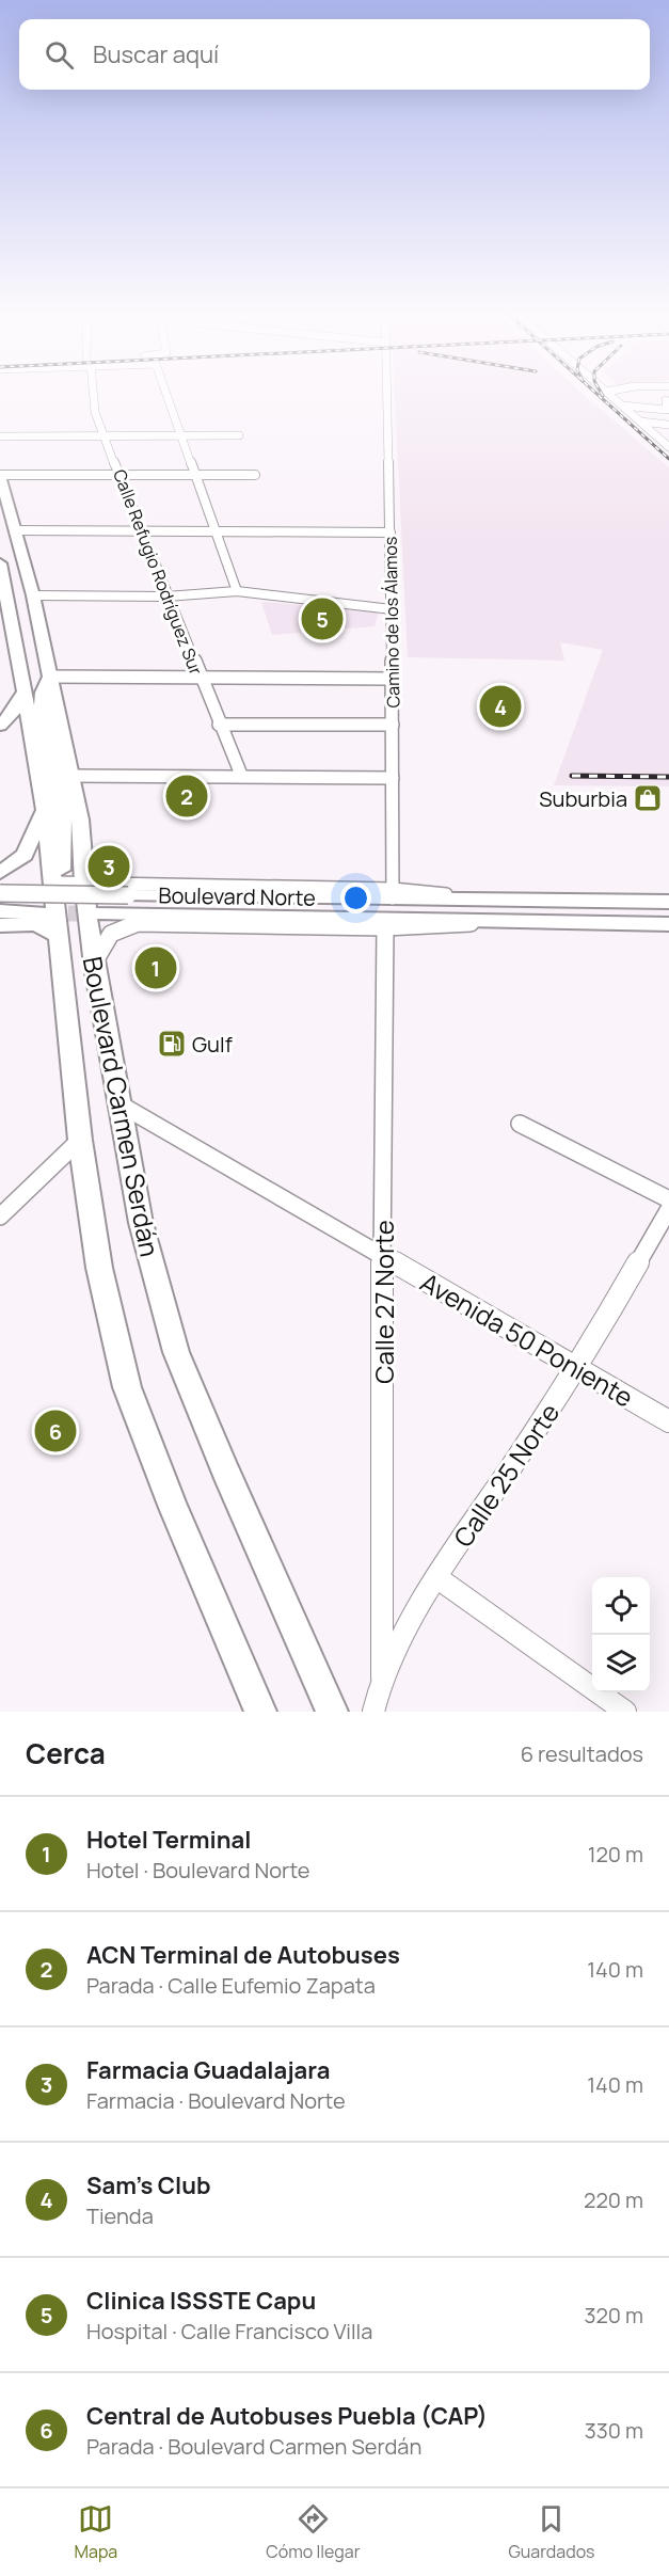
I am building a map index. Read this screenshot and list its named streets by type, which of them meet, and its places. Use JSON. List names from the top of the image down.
{
  "streets": {
    "main road": ["Boulevard Norte", "Boulevard Carmen Serdán"],
    "street": [
      "Calle Refugio Rodríguez Sur",
      "Camino de los Álamos",
      "Calle 27 Norte",
      "Avenida 50 Poniente",
      "Calle 25 Norte"
    ]
  },
  "crossings": [
    ["Camino de los Álamos", "Boulevard Norte"],
    ["Boulevard Norte", "Boulevard Carmen Serdán"],
    ["Boulevard Norte", "Calle 27 Norte"],
    ["Boulevard Carmen Serdán", "Avenida 50 Poniente"],
    ["Calle 27 Norte", "Avenida 50 Poniente"],
    ["Calle 27 Norte", "Calle 25 Norte"],
    ["Avenida 50 Poniente", "Calle 25 Norte"]
  ],
  "places": {
    "shop": ["Suburbia"],
    "fuel station": ["Gulf"]
  },
  "page": {
    "search": "Buscar aquí",
    "pins": [
      "5",
      "4",
      "2",
      "3",
      "1",
      "6"
    ],
    "heading": ["Cerca", "6 resultados"],
    "list": [
      {
        "mark": "1",
        "name": "Hotel Terminal",
        "note": "Hotel · Boulevard Norte",
        "value": "120 m"
      },
      {
        "mark": "2",
        "name": "ACN Terminal de Autobuses",
        "note": "Parada · Calle Eufemio Zapata",
        "value": "140 m"
      },
      {
        "mark": "3",
        "name": "Farmacia Guadalajara",
        "note": "Farmacia · Boulevard Norte",
        "value": "140 m"
      },
      {
        "mark": "4",
        "name": "Sam's Club",
        "note": "Tienda",
        "value": "220 m"
      },
      {
        "mark": "5",
        "name": "Clinica ISSSTE Capu",
        "note": "Hospital · Calle Francisco Villa",
        "value": "320 m"
      },
      {
        "mark": "6",
        "name": "Central de Autobuses Puebla (CAP)",
        "note": "Parada · Boulevard Carmen Serdán",
        "value": "330 m"
      }
    ],
    "nav": ["Mapa", "Cómo llegar", "Guardados"]
  }
}
